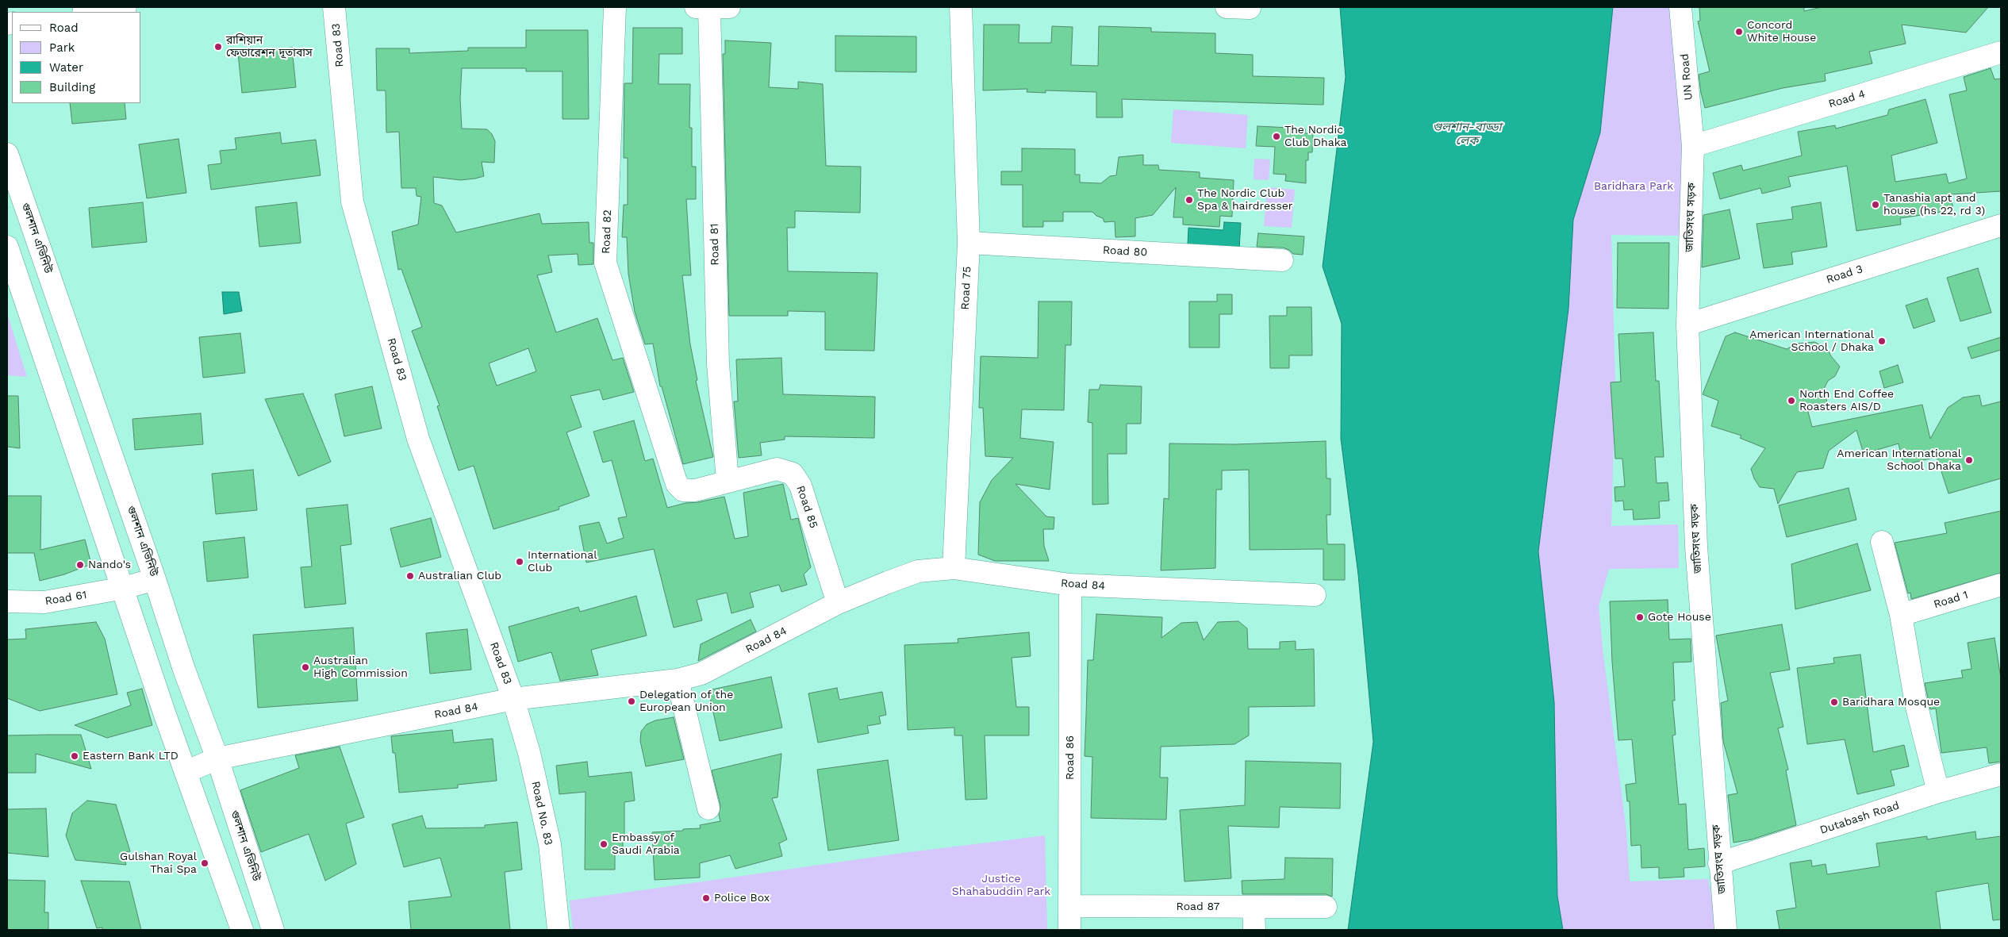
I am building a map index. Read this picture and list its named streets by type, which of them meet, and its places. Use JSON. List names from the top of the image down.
{
  "streets": {
    "street": [
      "Road 83",
      "UN Road",
      "Road 4",
      "জাতিসংঘ সড়ক",
      "Road 82",
      "গুলশান এভিনিউ",
      "Road 81",
      "Road 80",
      "Road 3",
      "Road 75",
      "Road 85",
      "Road 84",
      "Road 61",
      "Road 1",
      "Road 86",
      "Road No. 83",
      "Dutabash Road",
      "Road 87"
    ]
  },
  "crossings": [
    ["Road 83", "Road 84"],
    ["Road 83", "Road No. 83"],
    ["UN Road", "Road 4"],
    ["UN Road", "জাতিসংঘ সড়ক"],
    ["Road 4", "জাতিসংঘ সড়ক"],
    ["জাতিসংঘ সড়ক", "Road 3"],
    ["জাতিসংঘ সড়ক", "Dutabash Road"],
    ["Road 82", "Road 85"],
    ["গুলশান এভিনিউ", "Road 84"],
    ["গুলশান এভিনিউ", "Road 61"],
    ["Road 81", "Road 85"],
    ["Road 80", "Road 75"],
    ["Road 75", "Road 84"],
    ["Road 85", "Road 84"],
    ["Road 84", "Road 86"],
    ["Road 84", "Road No. 83"],
    ["Road 86", "Road 87"]
  ],
  "water": ["গুলশান-বাড্ডা লেক"],
  "parks": ["Baridhara Park", "Justice Shahabuddin Park"],
  "places": [
    "Concord White House",
    "রাশিয়ান ফেডারেশন দূতাবাস",
    "The Nordic Club Dhaka",
    "The Nordic Club Spa & hairdresser",
    "Tanashia apt and house (hs 22, rd 3)",
    "American International School / Dhaka",
    "North End Coffee Roasters AIS/D",
    "American International School Dhaka",
    "International Club",
    "Nando's",
    "Australian Club",
    "Gote House",
    "Australian High Commission",
    "Delegation of the European Union",
    "Baridhara Mosque",
    "Eastern Bank LTD",
    "Embassy of Saudi Arabia",
    "Gulshan Royal Thai Spa",
    "Police Box"
  ],
  "legend": [
    "Road",
    "Park",
    "Water",
    "Building"
  ]
}
